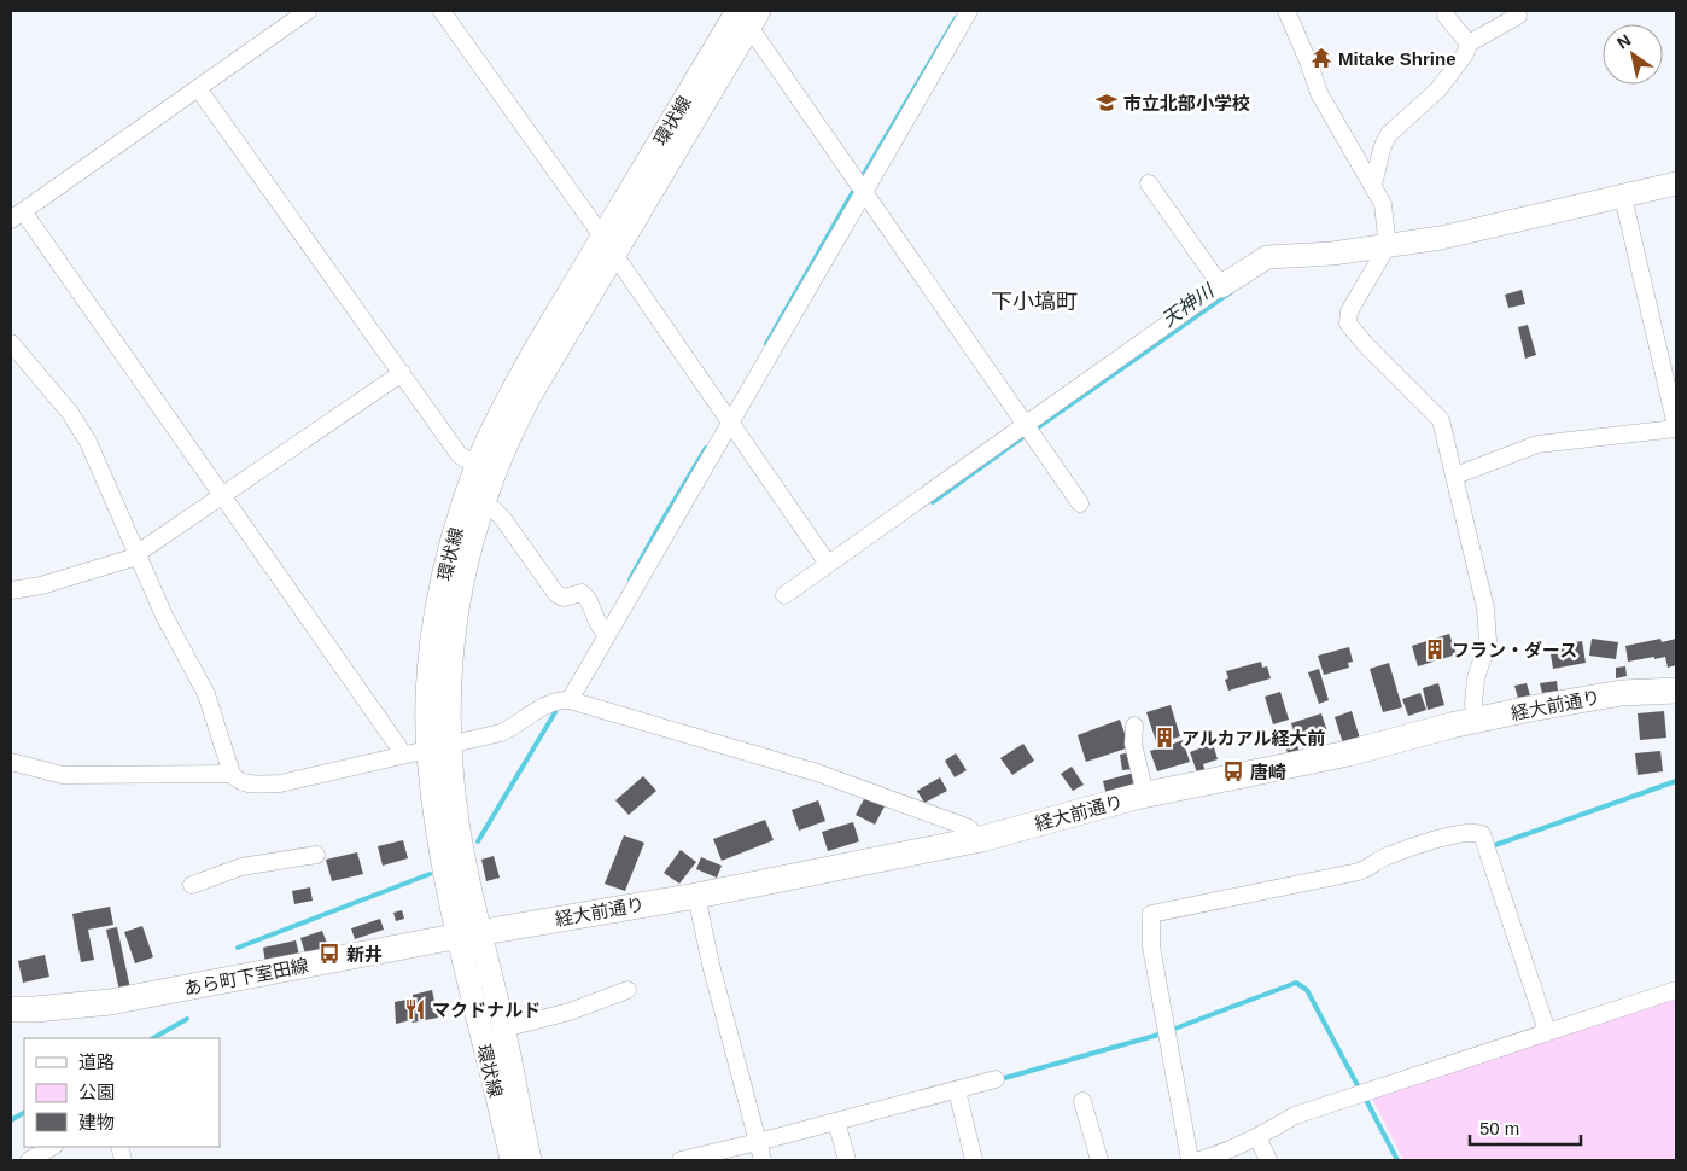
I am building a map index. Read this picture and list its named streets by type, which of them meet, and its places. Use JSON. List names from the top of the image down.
{
  "streets": {
    "main road": ["経大前通り", "あら町下室田線"],
    "street": ["環状線"]
  },
  "crossings": [
    ["環状線", "経大前通り"],
    ["環状線", "あら町下室田線"],
    ["経大前通り", "あら町下室田線"]
  ],
  "districts": ["下小塙町"],
  "water": ["天神川"],
  "places": {
    "temple": ["Mitake Shrine"],
    "school or university": ["市立北部小学校"],
    "building": ["フラン・ダース", "アルカアル経大前"],
    "bus stop": ["唐崎", "新井"],
    "restaurant": ["マクドナルド"]
  },
  "legend": ["道路", "公園", "建物"],
  "scale_bar": "50 m",
  "north": "top left"
}
